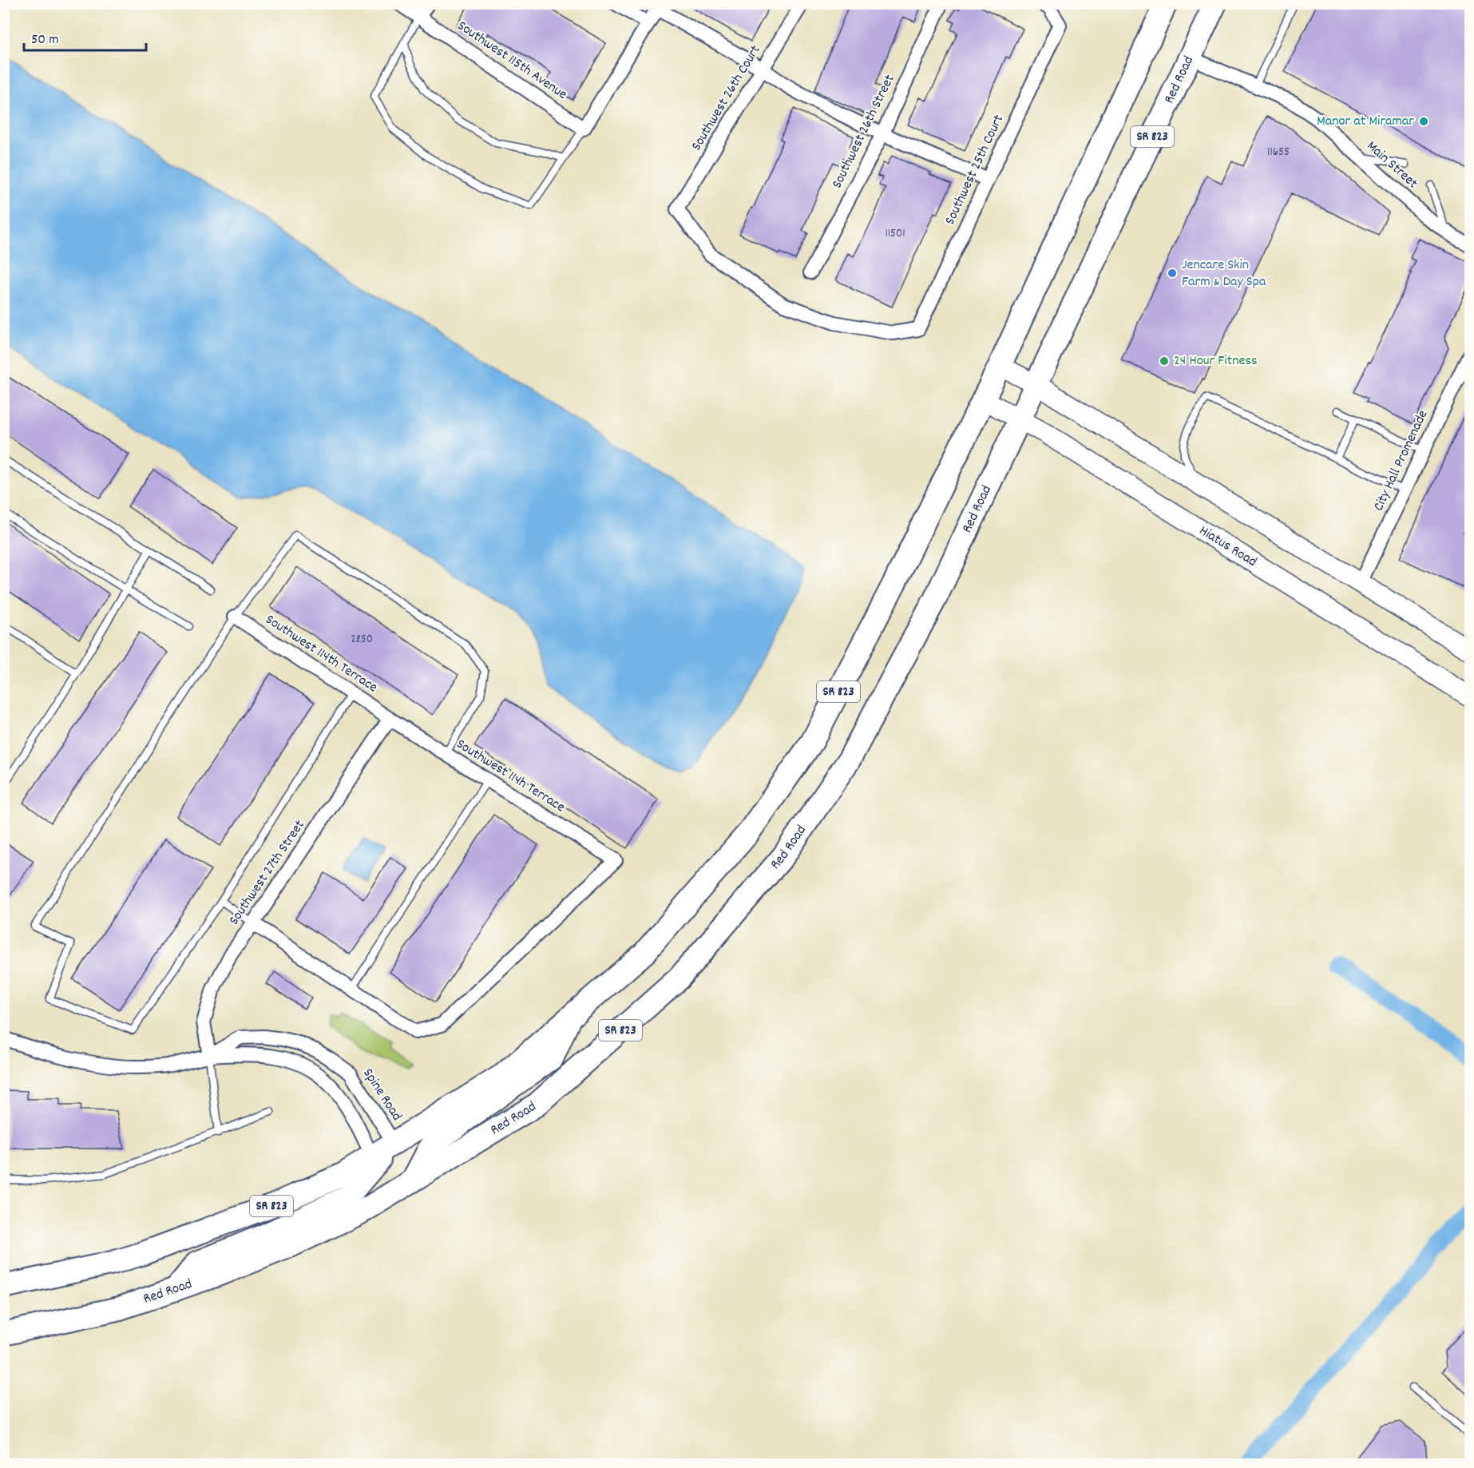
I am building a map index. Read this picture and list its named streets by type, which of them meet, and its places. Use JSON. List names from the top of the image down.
{
  "streets": {
    "highway": ["Red Road", "SR 823"],
    "main road": ["Hiatus Road"],
    "street": [
      "Southwest 115th Avenue",
      "Southwest 26th Court",
      "Southwest 26th Street",
      "Main Street",
      "Southwest 25th Court",
      "City Hall Promenade",
      "Southwest 114th Terrace",
      "Southwest 114h Terrace",
      "Southwest 27th Street",
      "Spine Road"
    ]
  },
  "crossings": [
    ["Red Road", "Main Street"],
    ["Red Road", "Hiatus Road"],
    ["Southwest 26th Court", "Southwest 25th Court"],
    ["SR 823", "Hiatus Road"],
    ["SR 823", "Spine Road"],
    ["Southwest 114th Terrace", "Southwest 114h Terrace"],
    ["Southwest 114th Terrace", "Southwest 27th Street"],
    ["Southwest 114h Terrace", "Southwest 27th Street"],
    ["Southwest 27th Street", "Spine Road"]
  ],
  "places": ["Manor at Miramar", "Jencare Skin Farm & Day Spa", "24 Hour Fitness"],
  "house_numbers": ["11655", "11501", "2850"],
  "scale_bar": "50 m"
}
